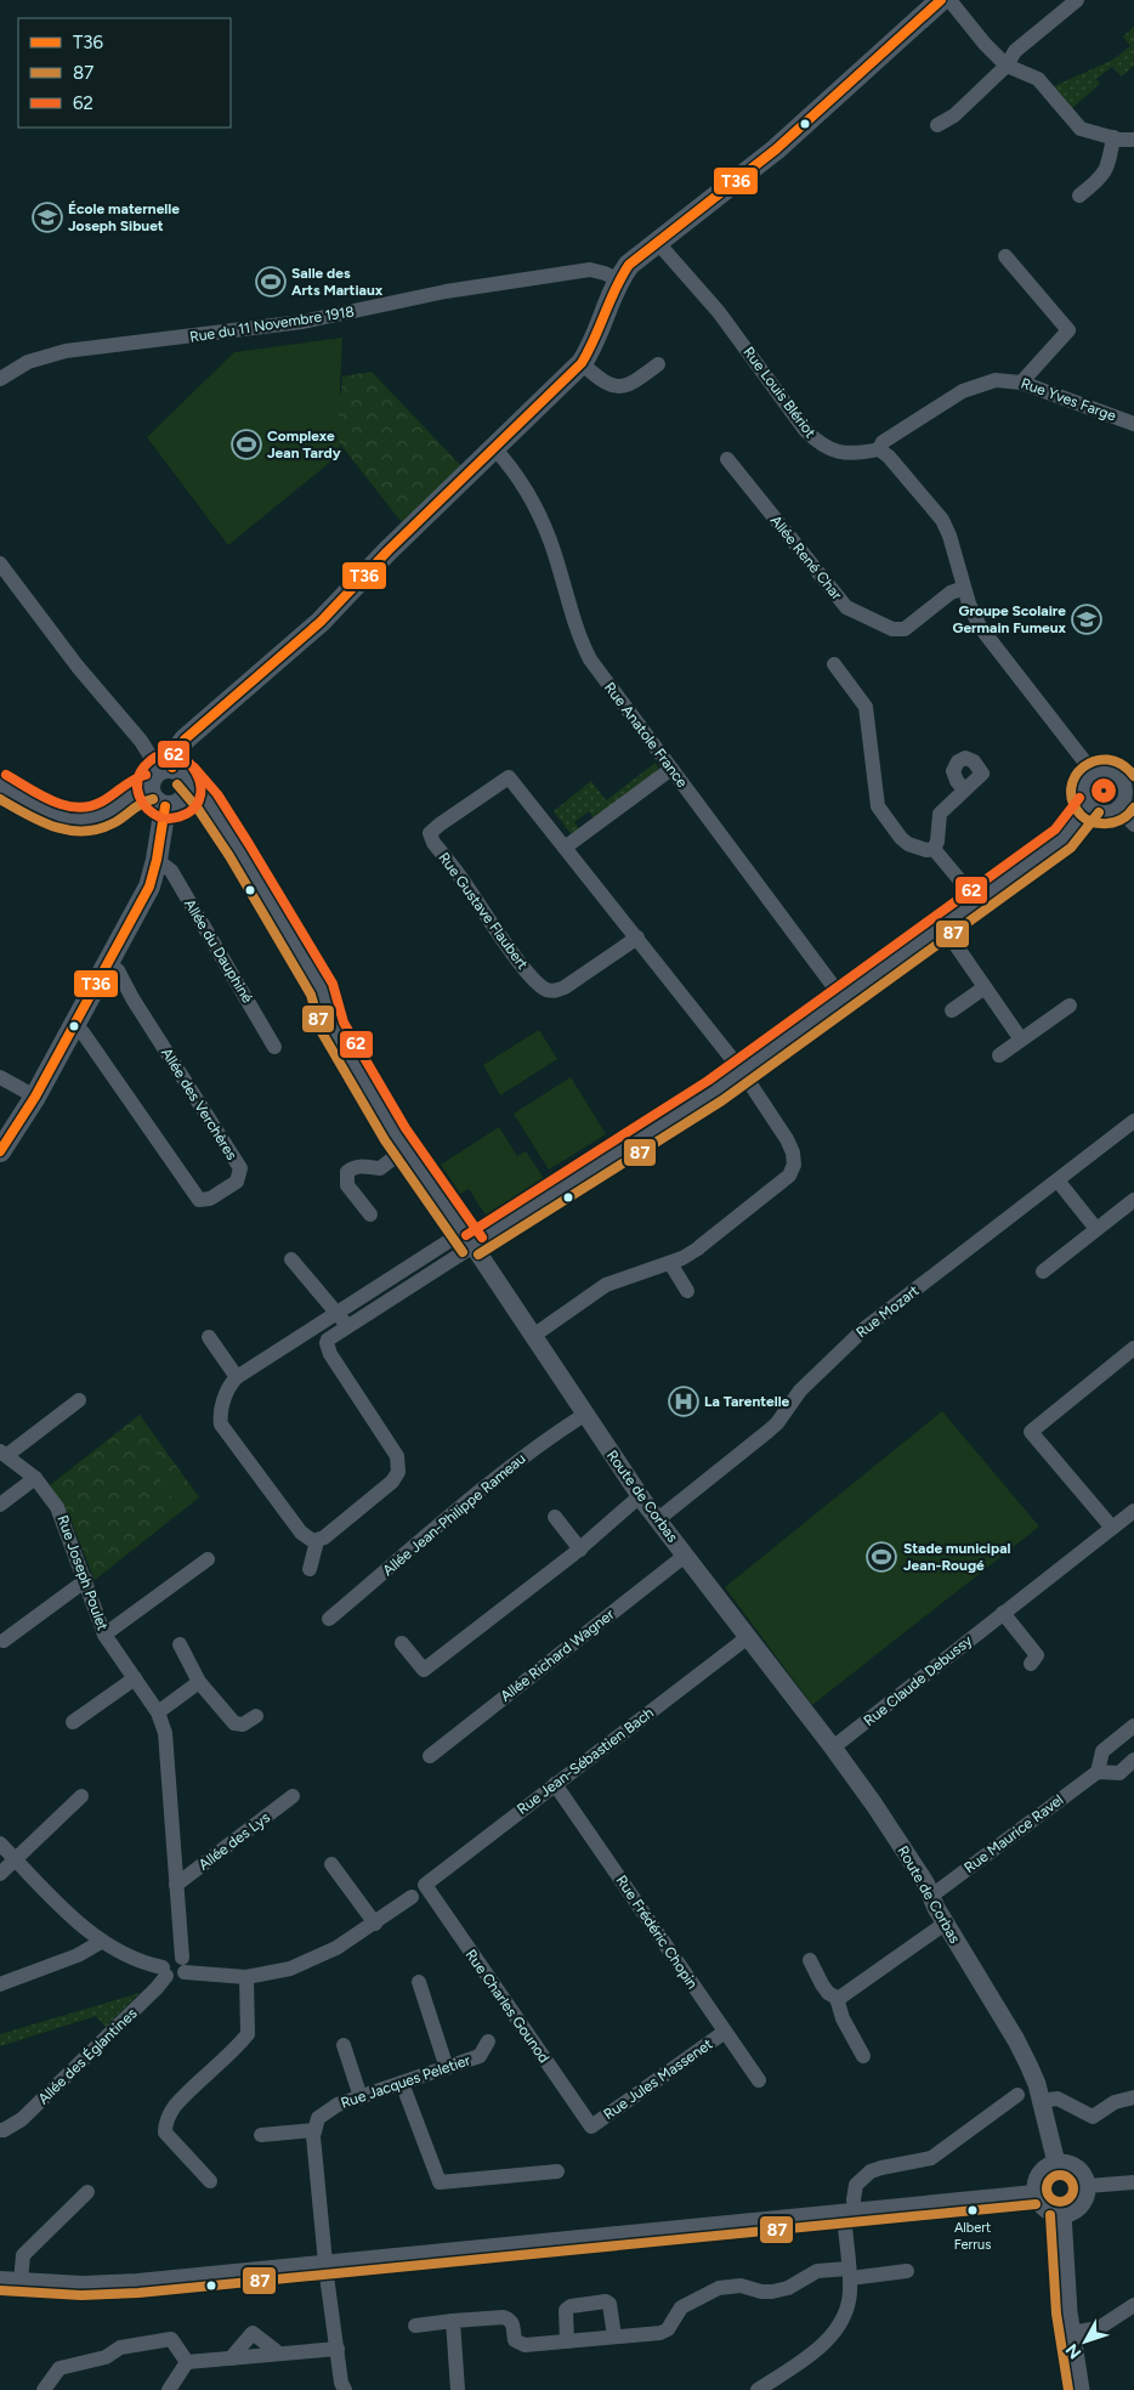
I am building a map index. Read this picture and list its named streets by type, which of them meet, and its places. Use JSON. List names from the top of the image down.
{
  "streets": {
    "street": [
      "Rue du 11 Novembre 1918",
      "Rue Louis Blériot",
      "Rue Yves Farge",
      "Allée René Char",
      "Rue Anatole France",
      "Rue Gustave Flaubert",
      "Allée du Dauphiné",
      "Allée des Verchères",
      "Rue Mozart",
      "Route de Corbas",
      "Allée Jean-Philippe Rameau",
      "Rue Joseph Poulet",
      "Allée Richard Wagner",
      "Rue Claude Debussy",
      "Rue Jean-Sébastien Bach",
      "Rue Maurice Ravel",
      "Allée des Lys",
      "Rue Frédéric Chopin",
      "Rue Charles Gounod",
      "Allée des Églantines",
      "Rue Jules Massenet",
      "Rue Jacques Peletier"
    ]
  },
  "crossings": [
    ["Rue Louis Blériot", "Rue Yves Farge"],
    ["Rue Mozart", "Route de Corbas"],
    ["Route de Corbas", "Allée Jean-Philippe Rameau"],
    ["Route de Corbas", "Allée Richard Wagner"],
    ["Route de Corbas", "Rue Claude Debussy"],
    ["Route de Corbas", "Rue Jean-Sébastien Bach"],
    ["Route de Corbas", "Rue Maurice Ravel"],
    ["Rue Joseph Poulet", "Allée des Lys"],
    ["Rue Jean-Sébastien Bach", "Rue Frédéric Chopin"],
    ["Rue Jean-Sébastien Bach", "Rue Charles Gounod"],
    ["Rue Frédéric Chopin", "Rue Jules Massenet"],
    ["Rue Charles Gounod", "Rue Jules Massenet"]
  ],
  "places": {
    "school or university": ["École maternelle Joseph Sibuet", "Groupe Scolaire Germain Fumeux"],
    "sports": ["Salle des Arts Martiaux", "Complexe Jean Tardy", "Stade municipal Jean-Rougé"],
    "hospital": ["La Tarentelle"],
    "other": ["Albert Ferrus"]
  },
  "lines": ["transit line T36", "transit line 62", "transit line 87"],
  "legend": ["T36", "87", "62"],
  "north": "bottom left"
}
